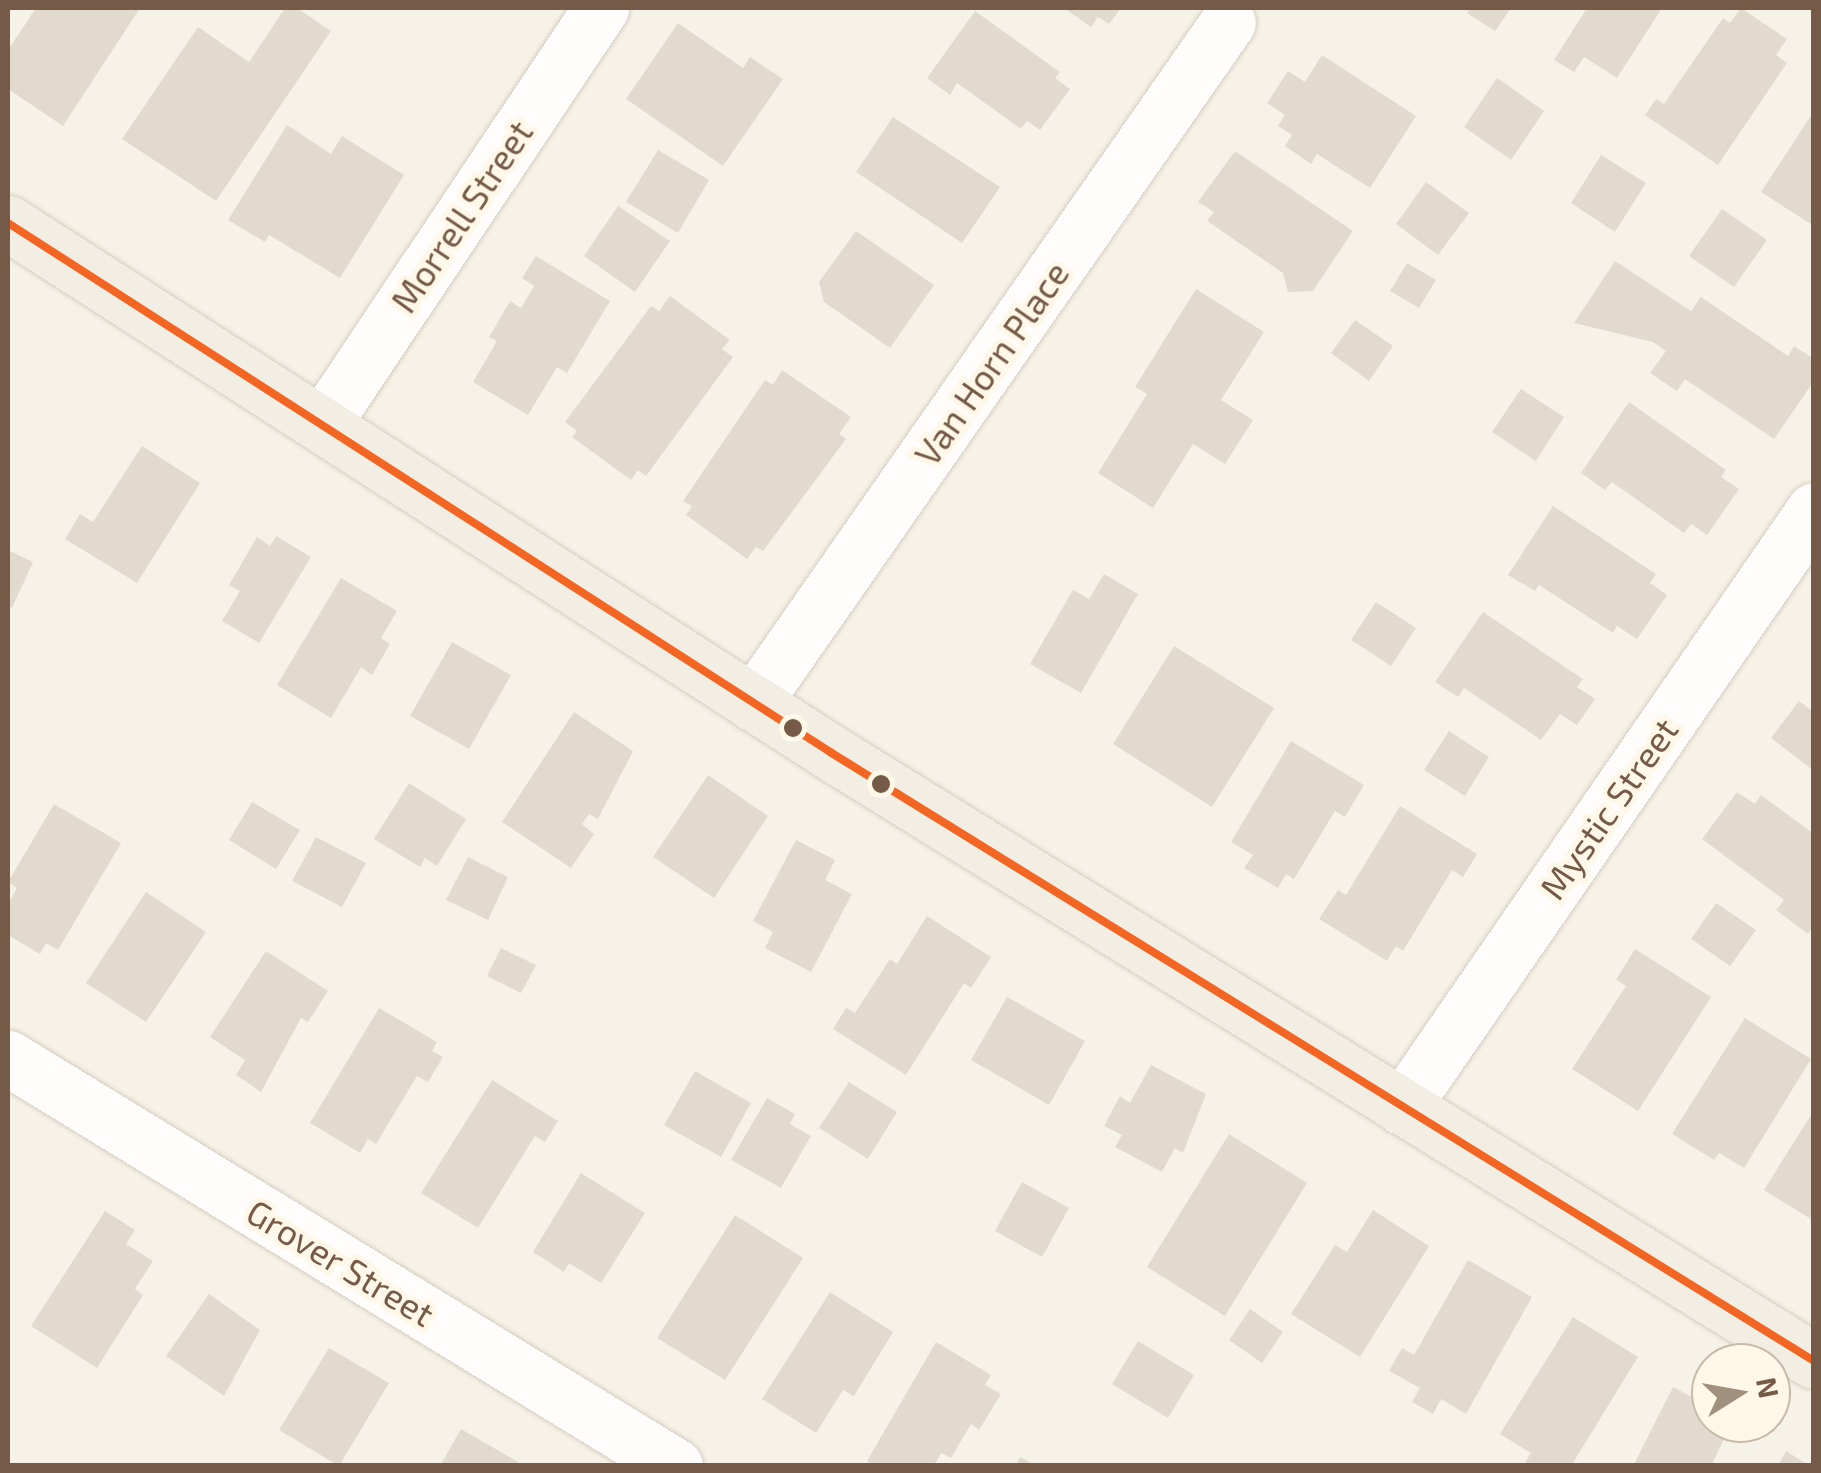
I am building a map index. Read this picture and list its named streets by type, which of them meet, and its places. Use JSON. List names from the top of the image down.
{
  "streets": {
    "street": [
      "Morrell Street",
      "Van Horn Place",
      "Mystic Street",
      "Grover Street"
    ]
  },
  "north": "right"
}
